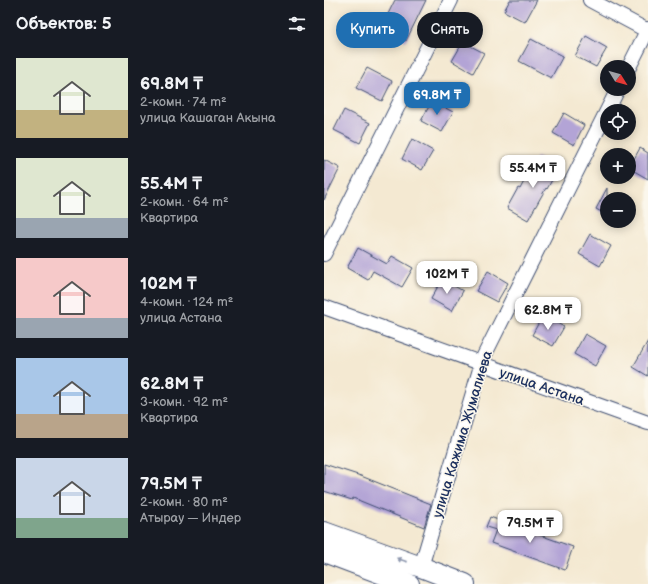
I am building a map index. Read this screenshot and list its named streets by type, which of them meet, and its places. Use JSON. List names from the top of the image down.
{
  "streets": {
    "street": ["улица Астана", "улица Кажима Жумалиева"]
  },
  "crossings": [
    ["улица Астана", "улица Кажима Жумалиева"]
  ],
  "north": "bottom right",
  "page": {
    "heading": "Объектов: 5",
    "chip": ["Купить", "Снять"],
    "list": [
      {
        "name": "69.8M ₸",
        "note": "2-комн. · 74 m² · улица Кашаган Акына"
      },
      {
        "name": "55.4M ₸",
        "note": "2-комн. · 64 m² · Квартира"
      },
      {
        "name": "102M ₸",
        "note": "4-комн. · 124 m² · улица Астана"
      },
      {
        "name": "62.8M ₸",
        "note": "3-комн. · 92 m² · Квартира"
      },
      {
        "name": "79.5M ₸",
        "note": "2-комн. · 80 m² · Атырау — Индер"
      }
    ],
    "map_buttons": ["+", "−"],
    "price": [
      "69.8M ₸",
      "55.4M ₸",
      "102M ₸",
      "62.8M ₸",
      "79.5M ₸"
    ]
  }
}
